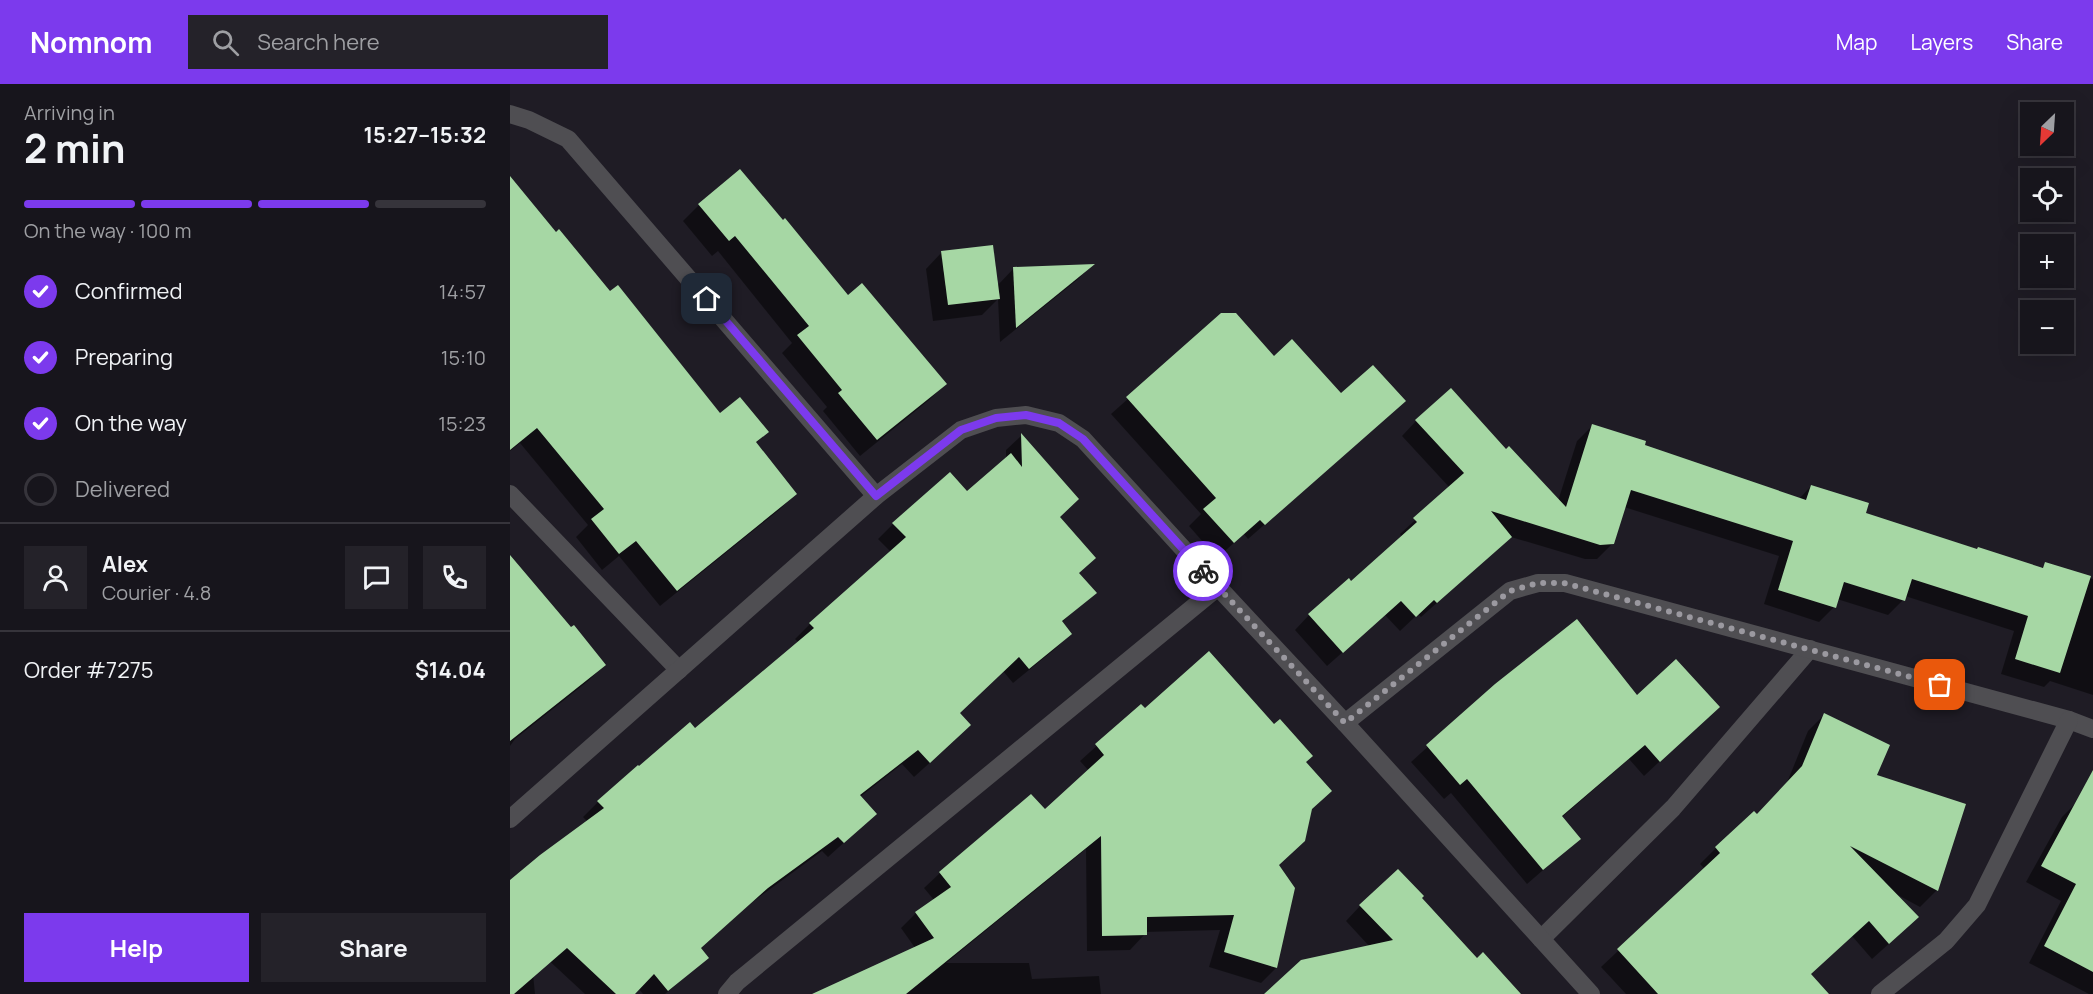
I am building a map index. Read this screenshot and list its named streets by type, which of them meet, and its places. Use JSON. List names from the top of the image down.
{
  "north": "bottom left",
  "page": {
    "header": "Nomnom",
    "search": "Search here",
    "nav": ["Map", "Layers", "Share"],
    "heading": ["2 min", "Arriving in", "15:27–15:32"],
    "panel": [
      "Alex",
      "Courier · 4.8",
      "Order #7275",
      "$14.04"
    ],
    "map_buttons": ["+", "−"],
    "bar": "On the way · 100 m",
    "list": [
      ["Confirmed", "14:57"],
      ["Preparing", "15:10"],
      ["On the way", "15:23"],
      "Delivered"
    ],
    "buttons": ["Help", "Share"]
  }
}
